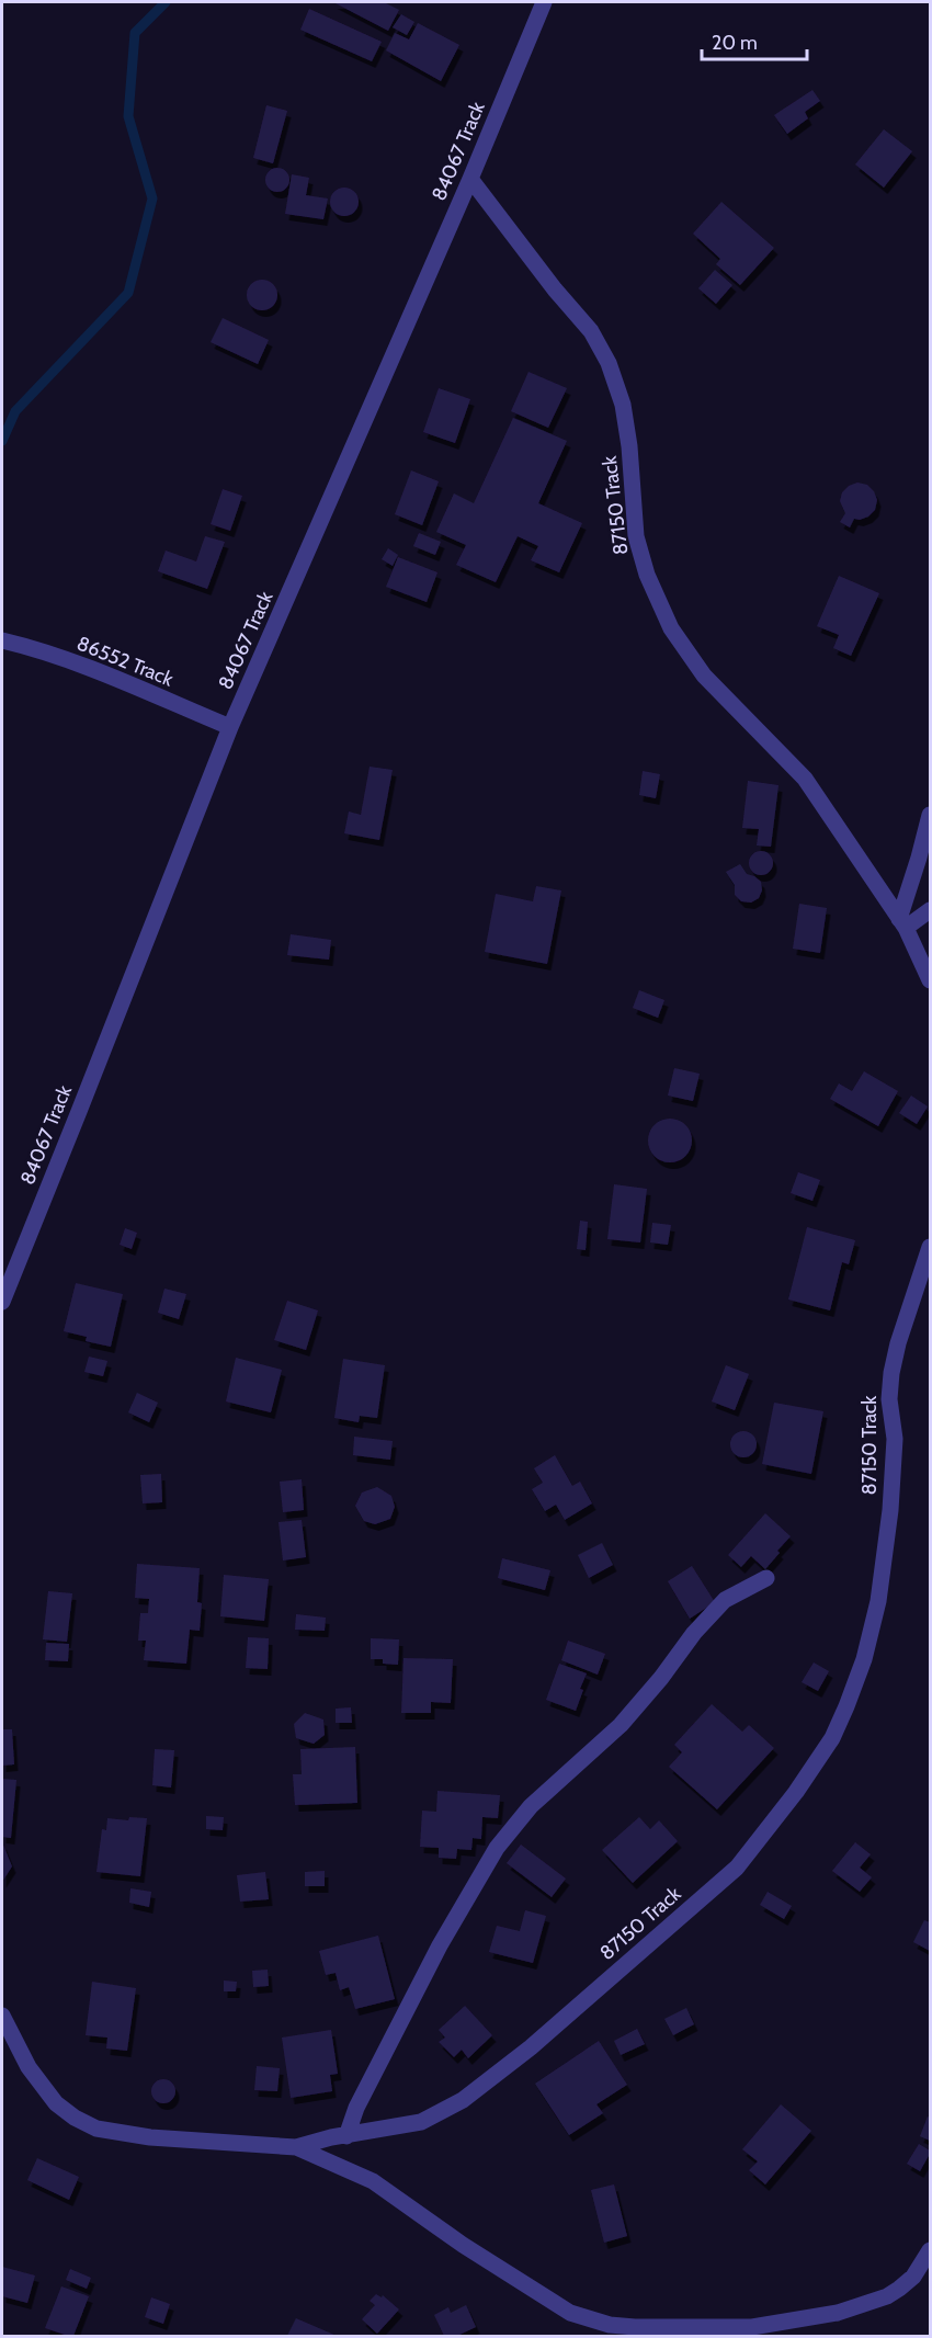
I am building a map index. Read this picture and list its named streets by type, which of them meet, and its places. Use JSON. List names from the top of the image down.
{
  "streets": {
    "street": ["84067 Track", "87150 Track", "86552 Track"]
  },
  "crossings": [
    ["84067 Track", "87150 Track"],
    ["84067 Track", "86552 Track"]
  ],
  "scale_bar": "20 m"
}
